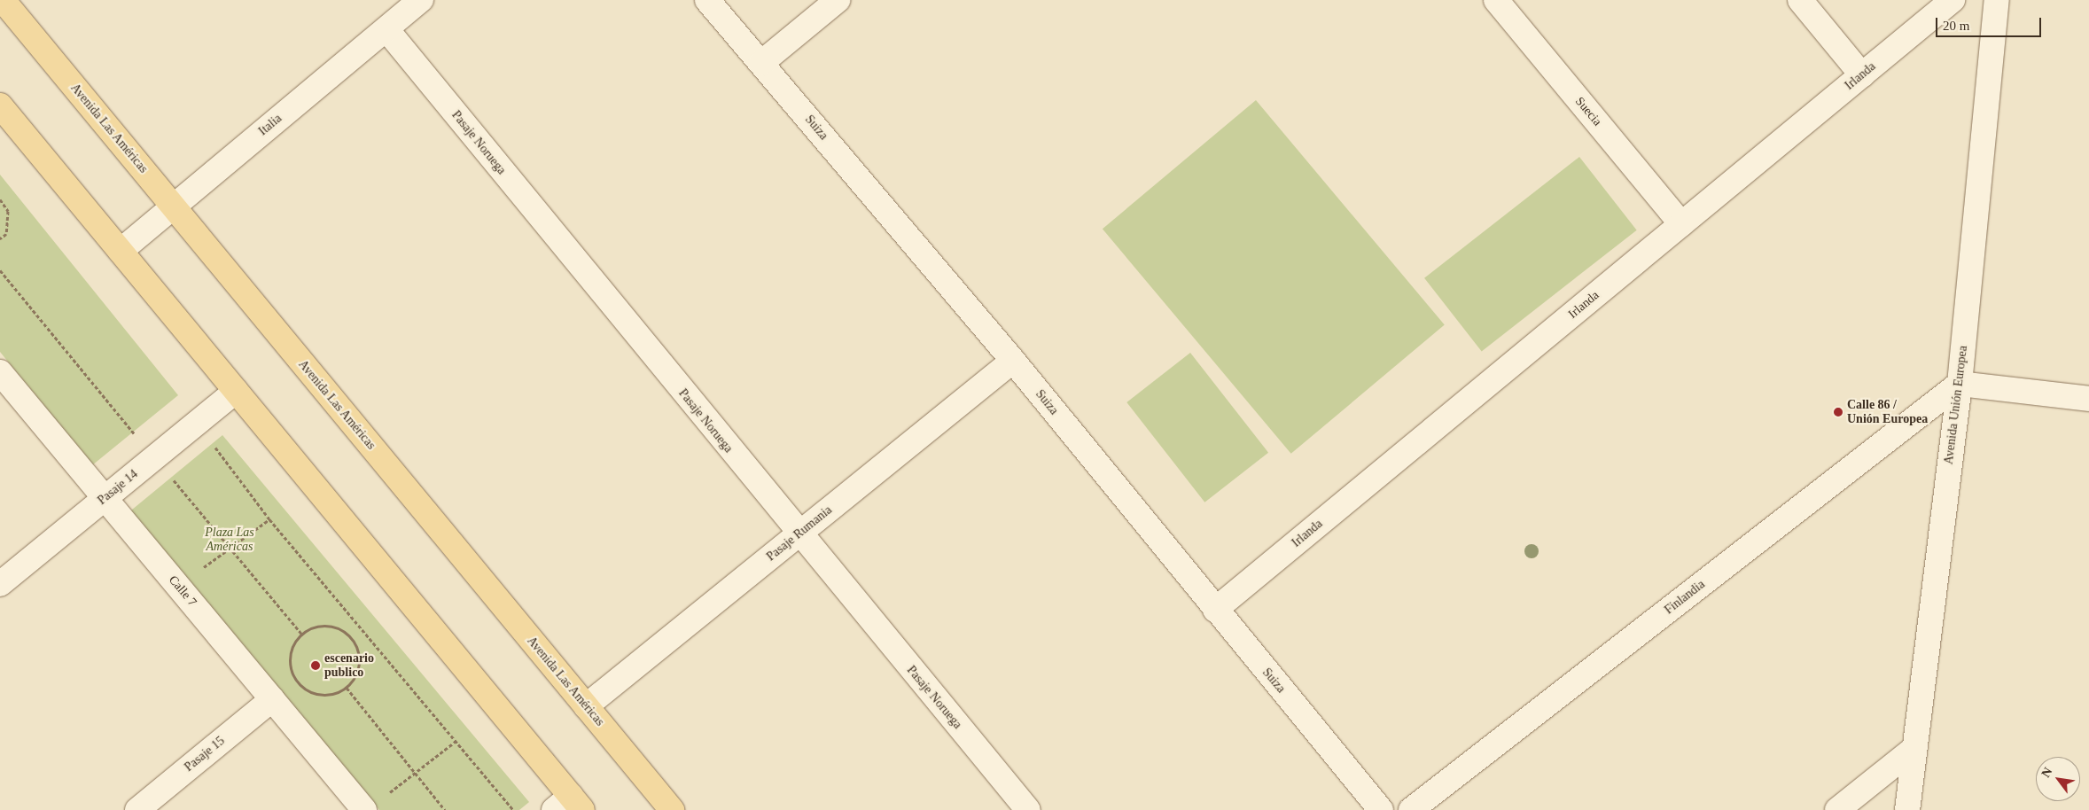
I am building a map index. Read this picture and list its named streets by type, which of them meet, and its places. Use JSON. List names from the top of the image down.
{
  "streets": {
    "main road": ["Avenida Las Américas"],
    "street": [
      "Irlanda",
      "Suecia",
      "Italia",
      "Suiza",
      "Pasaje Noruega",
      "Avenida Unión Europea",
      "Pasaje 14",
      "Pasaje Rumania",
      "Calle 7",
      "Finlandia",
      "Pasaje 15"
    ]
  },
  "crossings": [
    ["Irlanda", "Suecia"],
    ["Irlanda", "Suiza"],
    ["Italia", "Avenida Las Américas"],
    ["Italia", "Pasaje Noruega"],
    ["Suiza", "Pasaje Rumania"],
    ["Avenida Las Américas", "Pasaje Rumania"],
    ["Pasaje Noruega", "Pasaje Rumania"],
    ["Avenida Unión Europea", "Finlandia"],
    ["Pasaje 14", "Calle 7"],
    ["Calle 7", "Pasaje 15"]
  ],
  "parks": ["Plaza Las Américas"],
  "places": ["Calle 86 / Unión Europea", "escenario publico"],
  "scale_bar": "20 m",
  "north": "top left"
}
